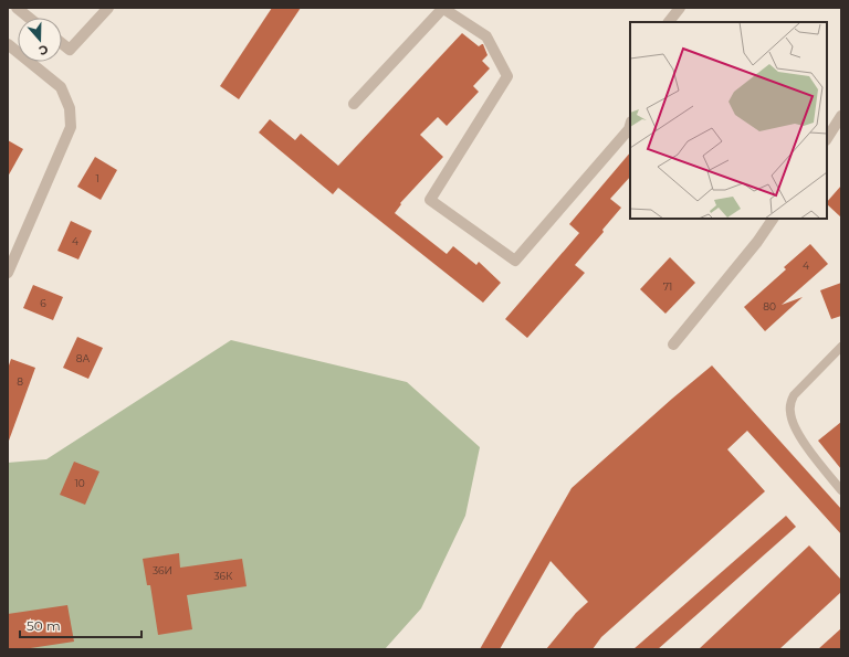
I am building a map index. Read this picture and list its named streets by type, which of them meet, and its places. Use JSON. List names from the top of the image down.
{
  "house_numbers": [
    "1",
    "4",
    "4",
    "71",
    "6",
    "80",
    "8А",
    "8",
    "10",
    "36И",
    "36К"
  ],
  "scale_bar": "50 m",
  "north": "bottom"
}
